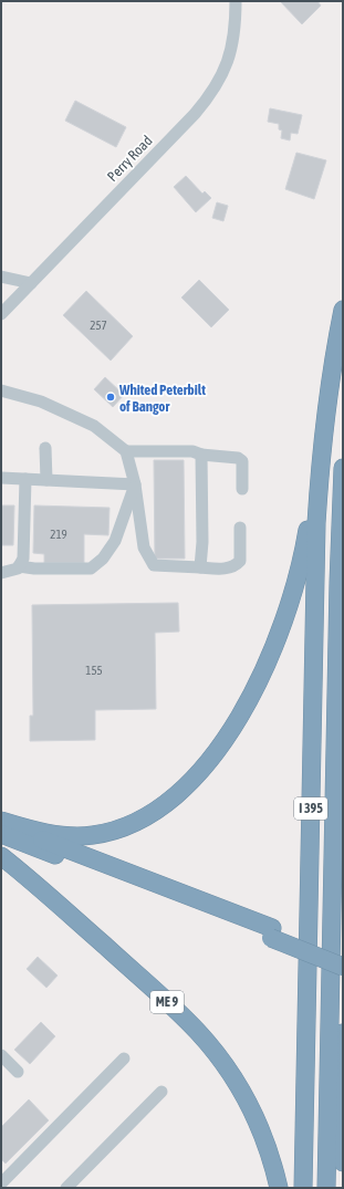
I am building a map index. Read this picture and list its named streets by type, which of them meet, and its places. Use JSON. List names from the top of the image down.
{
  "streets": {
    "highway": ["I 395", "ME 9"],
    "street": ["Perry Road"]
  },
  "places": ["Whited Peterbilt of Bangor"],
  "house_numbers": ["257", "219", "155"]
}
